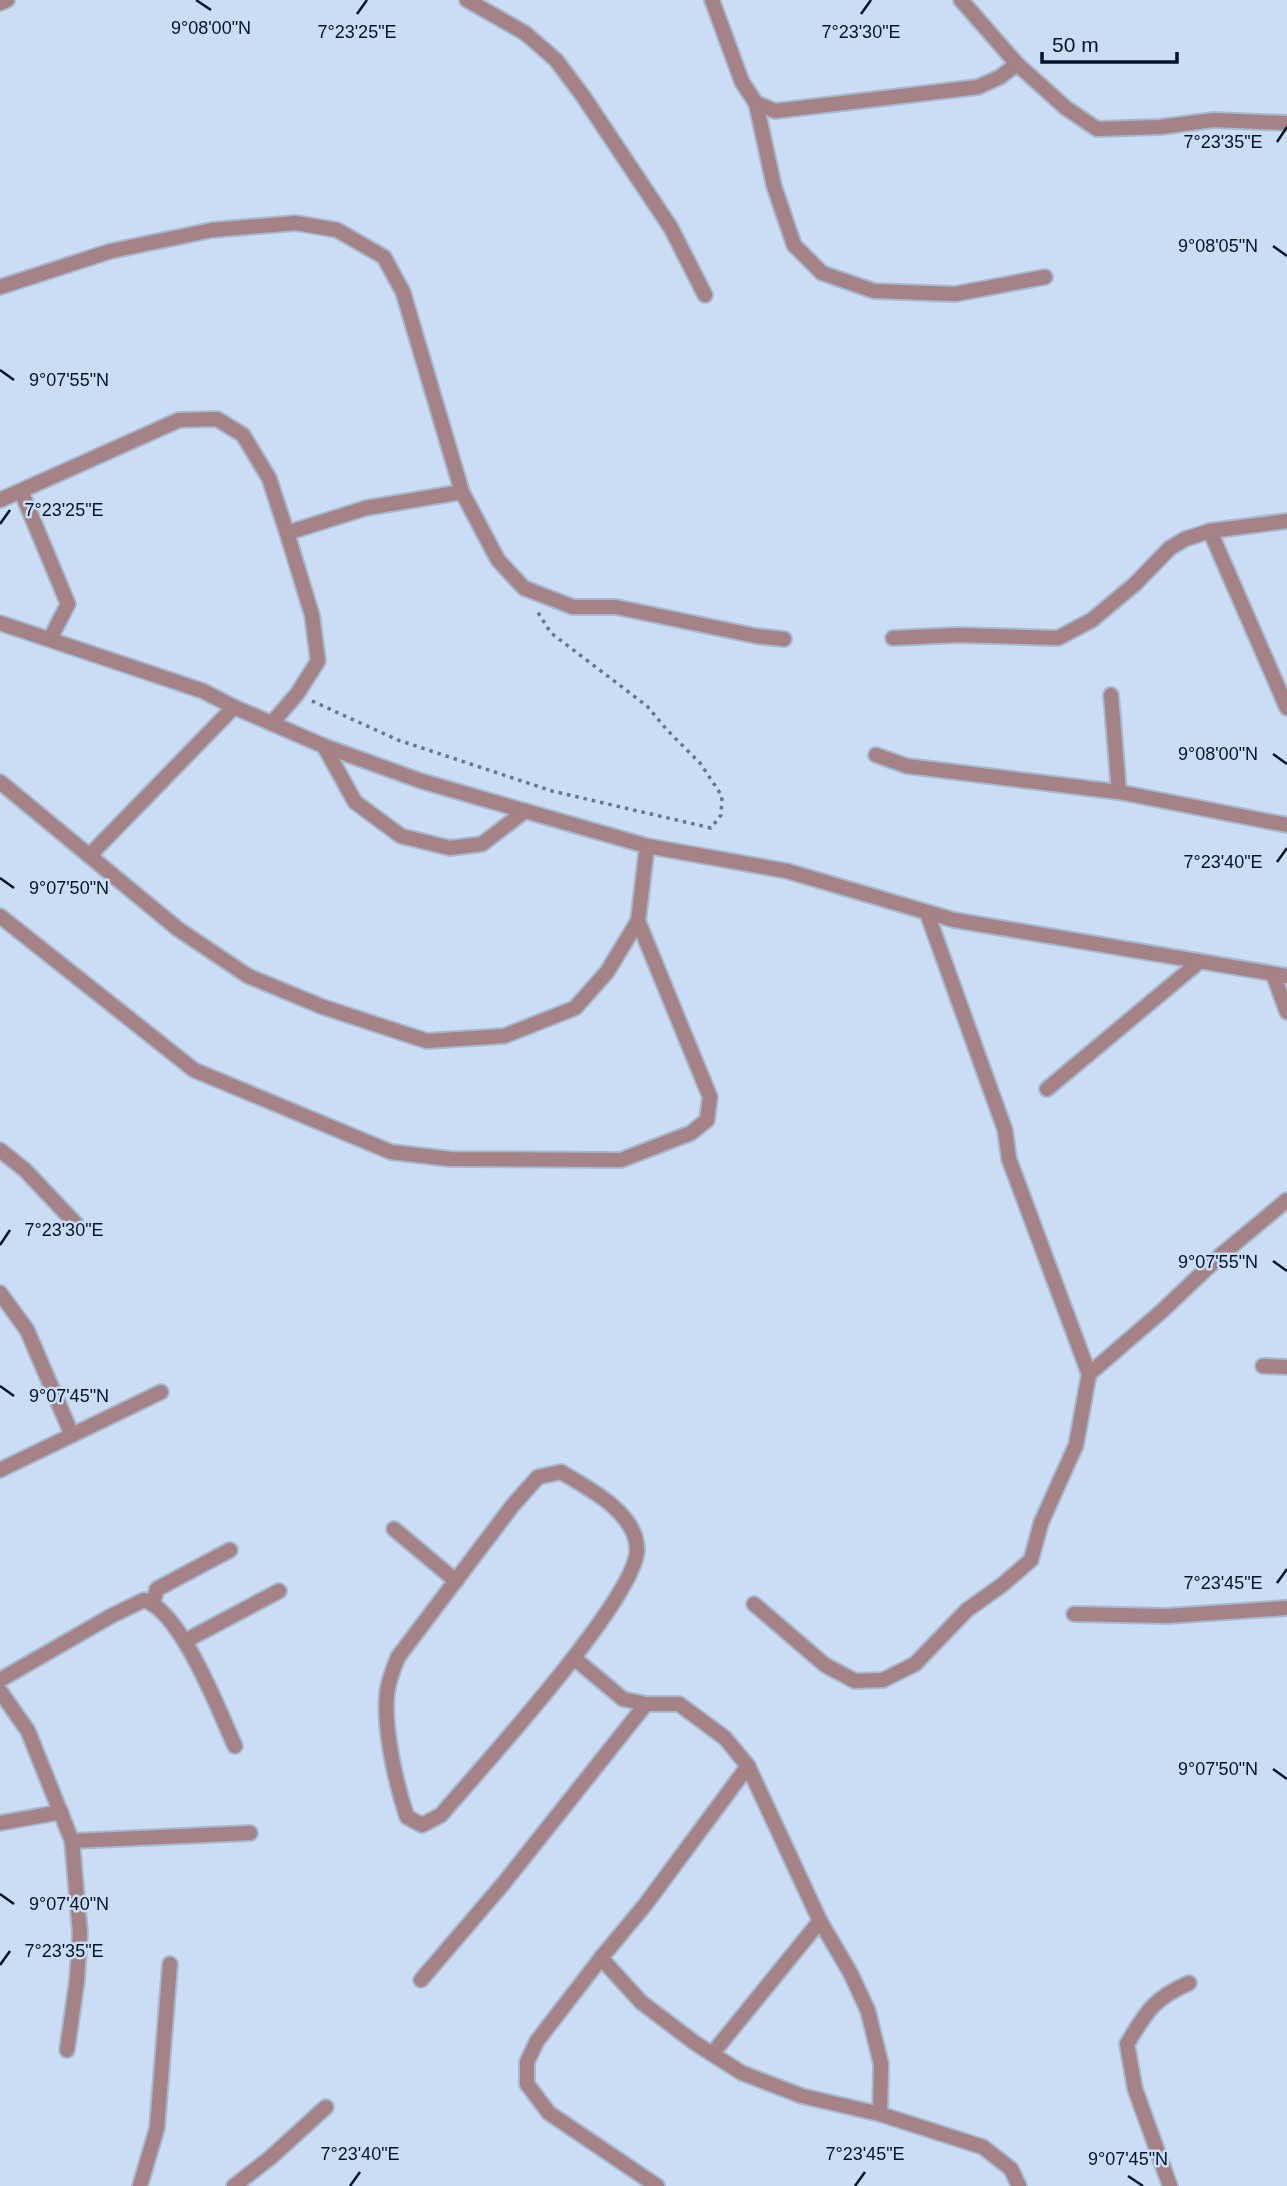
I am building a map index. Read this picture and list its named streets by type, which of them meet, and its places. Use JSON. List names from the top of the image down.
{
  "scale_bar": "50 m",
  "coordinates": [
    "9°08'00\"N",
    "7°23'25\"E",
    "7°23'30\"E",
    "7°23'35\"E",
    "9°08'05\"N",
    "9°07'55\"N",
    "7°23'40\"E",
    "9°07'50\"N",
    "9°07'45\"N",
    "7°23'45\"E",
    "9°07'40\"N"
  ]
}
